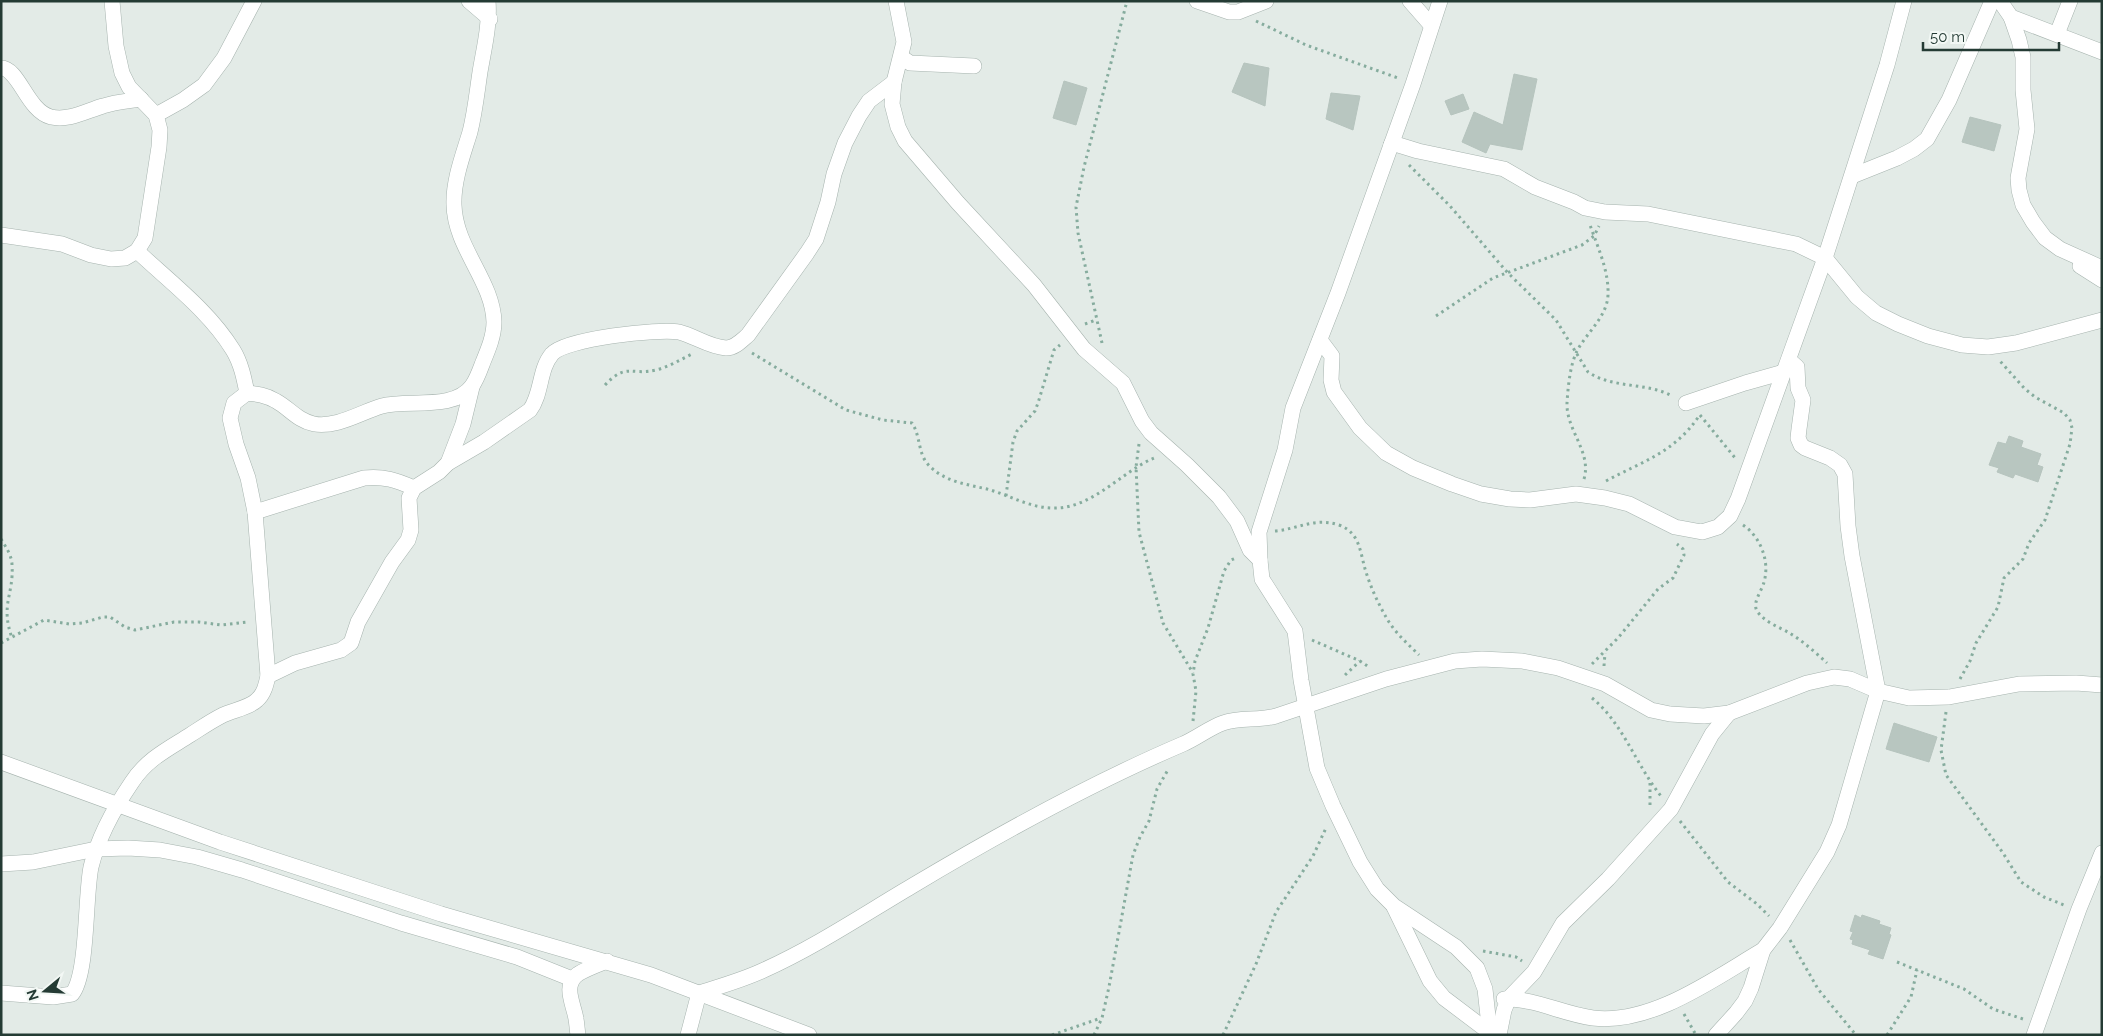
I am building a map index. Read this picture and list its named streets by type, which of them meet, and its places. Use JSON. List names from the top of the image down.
{
  "scale_bar": "50 m",
  "north": "left"
}
